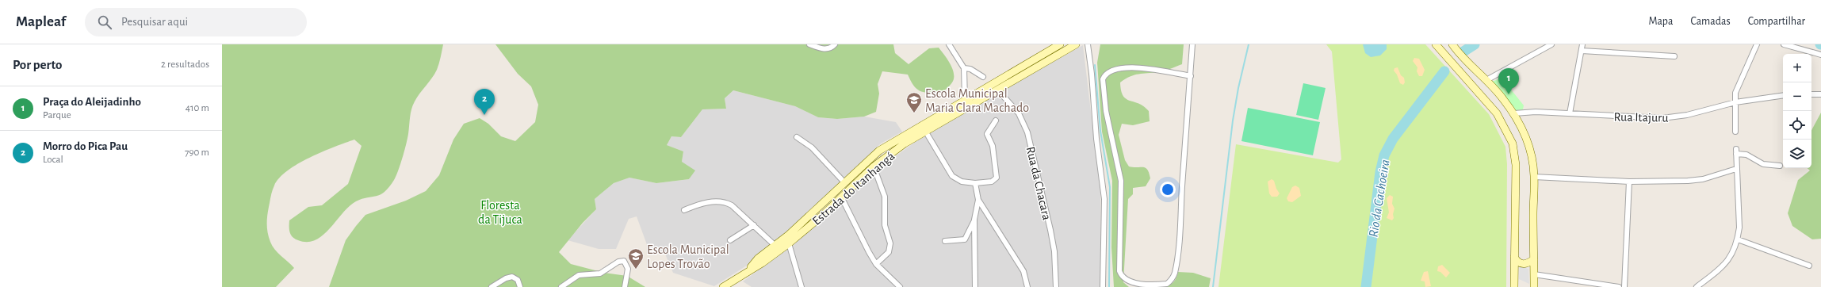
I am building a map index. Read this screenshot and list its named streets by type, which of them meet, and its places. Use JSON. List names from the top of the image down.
{
  "streets": {
    "main road": ["Estrada do Itanhangá"],
    "street": ["Rua Itajuru", "Rua da Chacara"]
  },
  "crossings": [
    ["Rua da Chacara", "Estrada do Itanhangá"]
  ],
  "water": ["Rio da Cachoeira"],
  "parks": ["Floresta da Tijuca"],
  "places": {
    "school or university": ["Escola Municipal Maria Clara Machado", "Escola Municipal Lopes Trovão"]
  },
  "page": {
    "header": "Mapleaf",
    "search": "Pesquisar aqui",
    "nav": ["Mapa", "Camadas", "Compartilhar"],
    "heading": ["Por perto", "2 resultados"],
    "map_buttons": ["+", "−"],
    "pins": ["1", "2"],
    "list": [
      {
        "mark": "1",
        "name": "Praça do Aleijadinho",
        "note": "Parque",
        "value": "410 m"
      },
      {
        "mark": "2",
        "name": "Morro do Pica Pau",
        "note": "Local",
        "value": "790 m"
      }
    ]
  }
}
